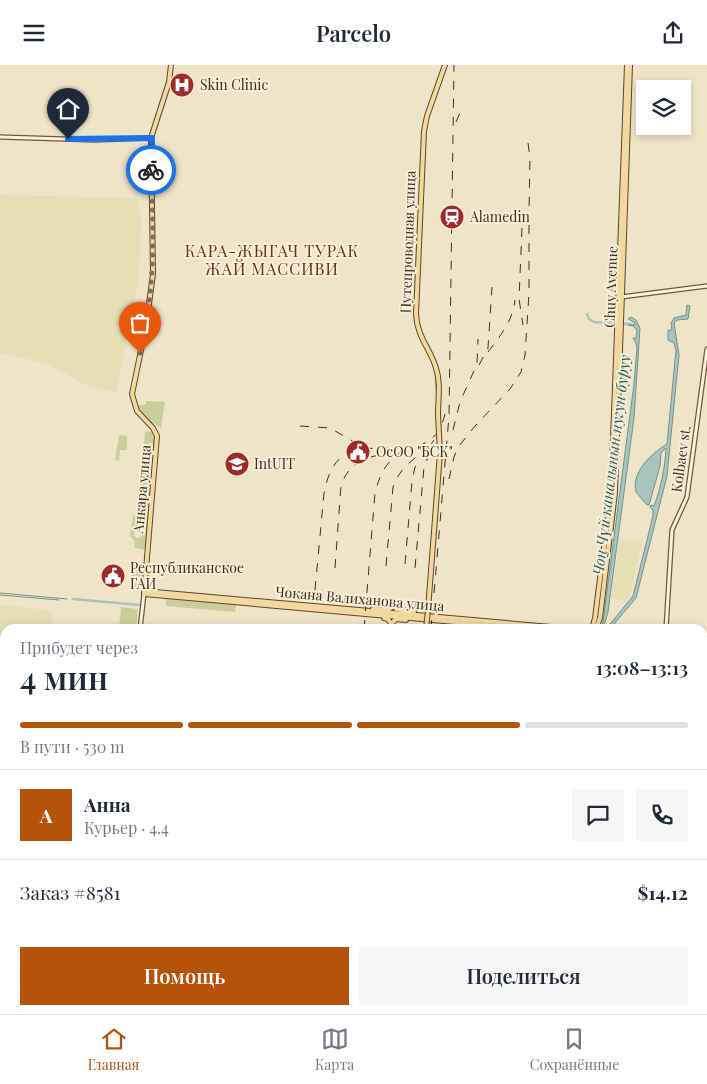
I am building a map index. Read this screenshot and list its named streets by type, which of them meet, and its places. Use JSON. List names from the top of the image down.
{
  "streets": {
    "main road": [
      "Путепроводная улица",
      "Chuy Avenue",
      "Kolbaev st.",
      "Анкара улица",
      "Чокана Валиханова улица"
    ]
  },
  "crossings": [
    ["Анкара улица", "Чокана Валиханова улица"]
  ],
  "districts": ["КАРА-ЖЫГАЧ ТУРАК ЖАЙ МАССИВИ"],
  "water": ["Чоң Чүй каналынын нугун буруу"],
  "places": {
    "hospital": ["Skin Clinic"],
    "station": ["Alamedin"],
    "public building": ["ОсОО \"БСК\"", "Республиканское ГАИ"],
    "school or university": ["IntUIT"]
  },
  "page": {
    "header": "Parcelo",
    "heading": ["4 мин", "Прибудет через", "13:08–13:13"],
    "panel": [
      "Анна",
      "Курьер · 4.4",
      "Заказ #8581",
      "$14.12"
    ],
    "bar": "В пути · 530 m",
    "round": "А",
    "buttons": ["Помощь", "Поделиться"],
    "tabs": ["Главная", "Карта", "Сохранённые"]
  }
}
